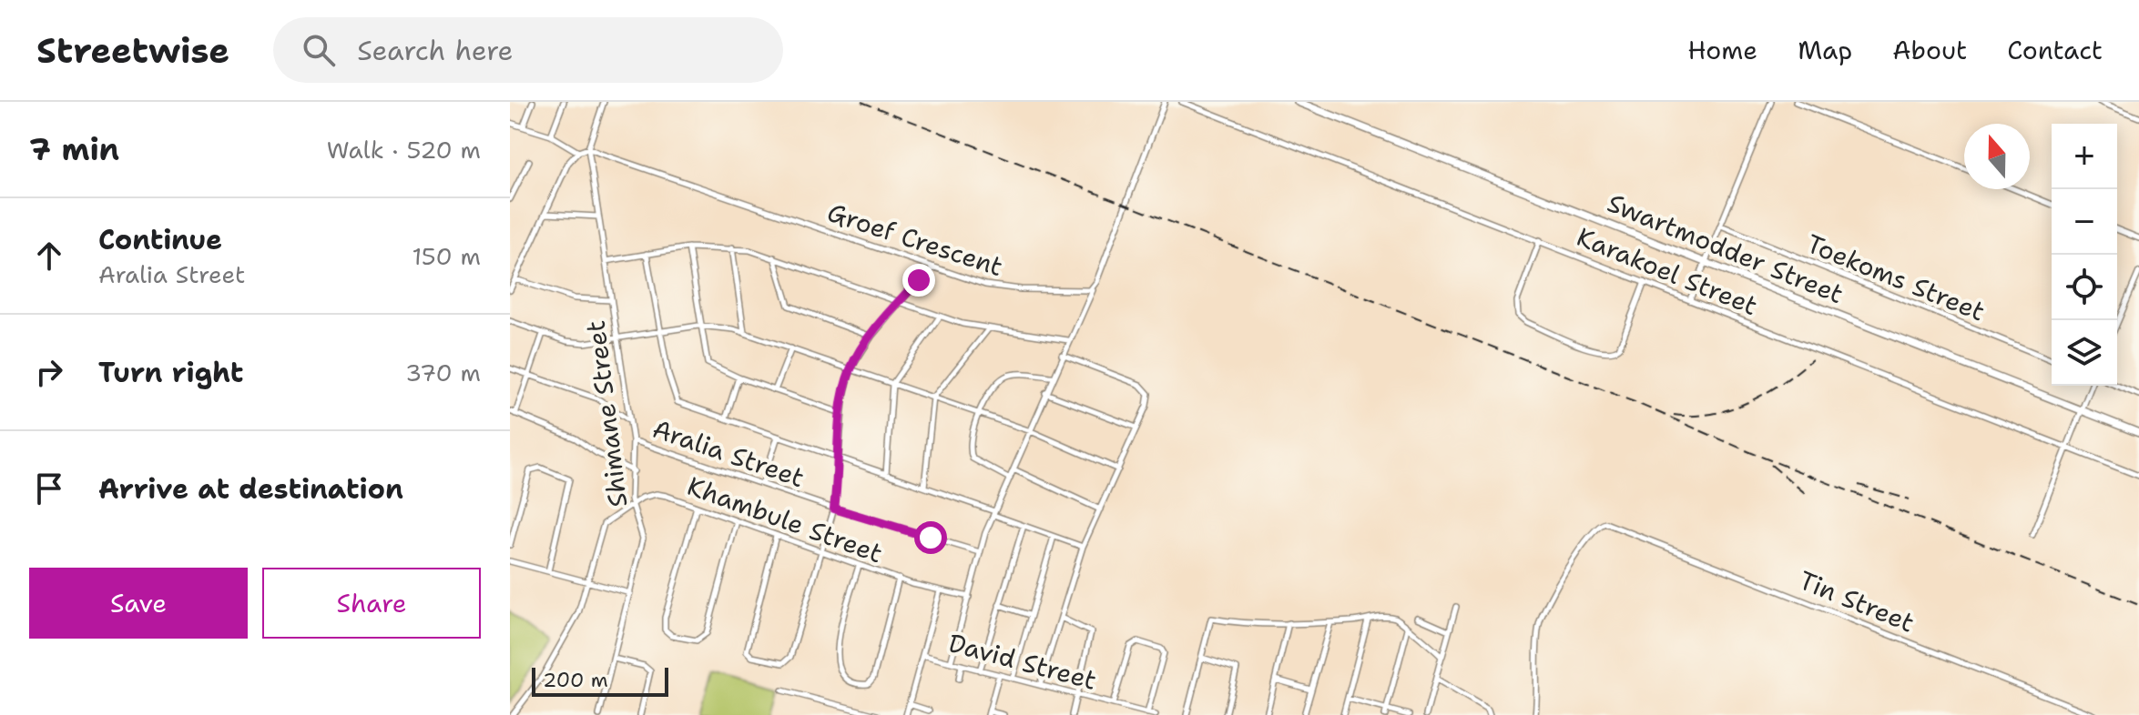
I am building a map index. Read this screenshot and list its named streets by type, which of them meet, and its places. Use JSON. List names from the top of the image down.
{
  "streets": {
    "main road": ["Swartmodder Street"],
    "street": [
      "Groef Crescent",
      "Karakoel Street",
      "Toekoms Street",
      "Shimane Street",
      "Aralia Street",
      "Khambule Street",
      "Tin Street",
      "David Street"
    ]
  },
  "crossings": [
    ["Groef Crescent", "Shimane Street"],
    ["Shimane Street", "Aralia Street"]
  ],
  "scale_bar": "200 m",
  "north": "top",
  "page": {
    "header": "Streetwise",
    "search": "Search here",
    "nav": [
      "Home",
      "Map",
      "About",
      "Contact"
    ],
    "heading": ["7 min", "Walk · 520 m"],
    "map_buttons": ["+", "−"],
    "list": [
      ["Continue", "Aralia Street", "150 m"],
      ["Turn right", "370 m"],
      "Arrive at destination"
    ],
    "buttons": ["Save", "Share"],
    "scale": "200 m"
  }
}
